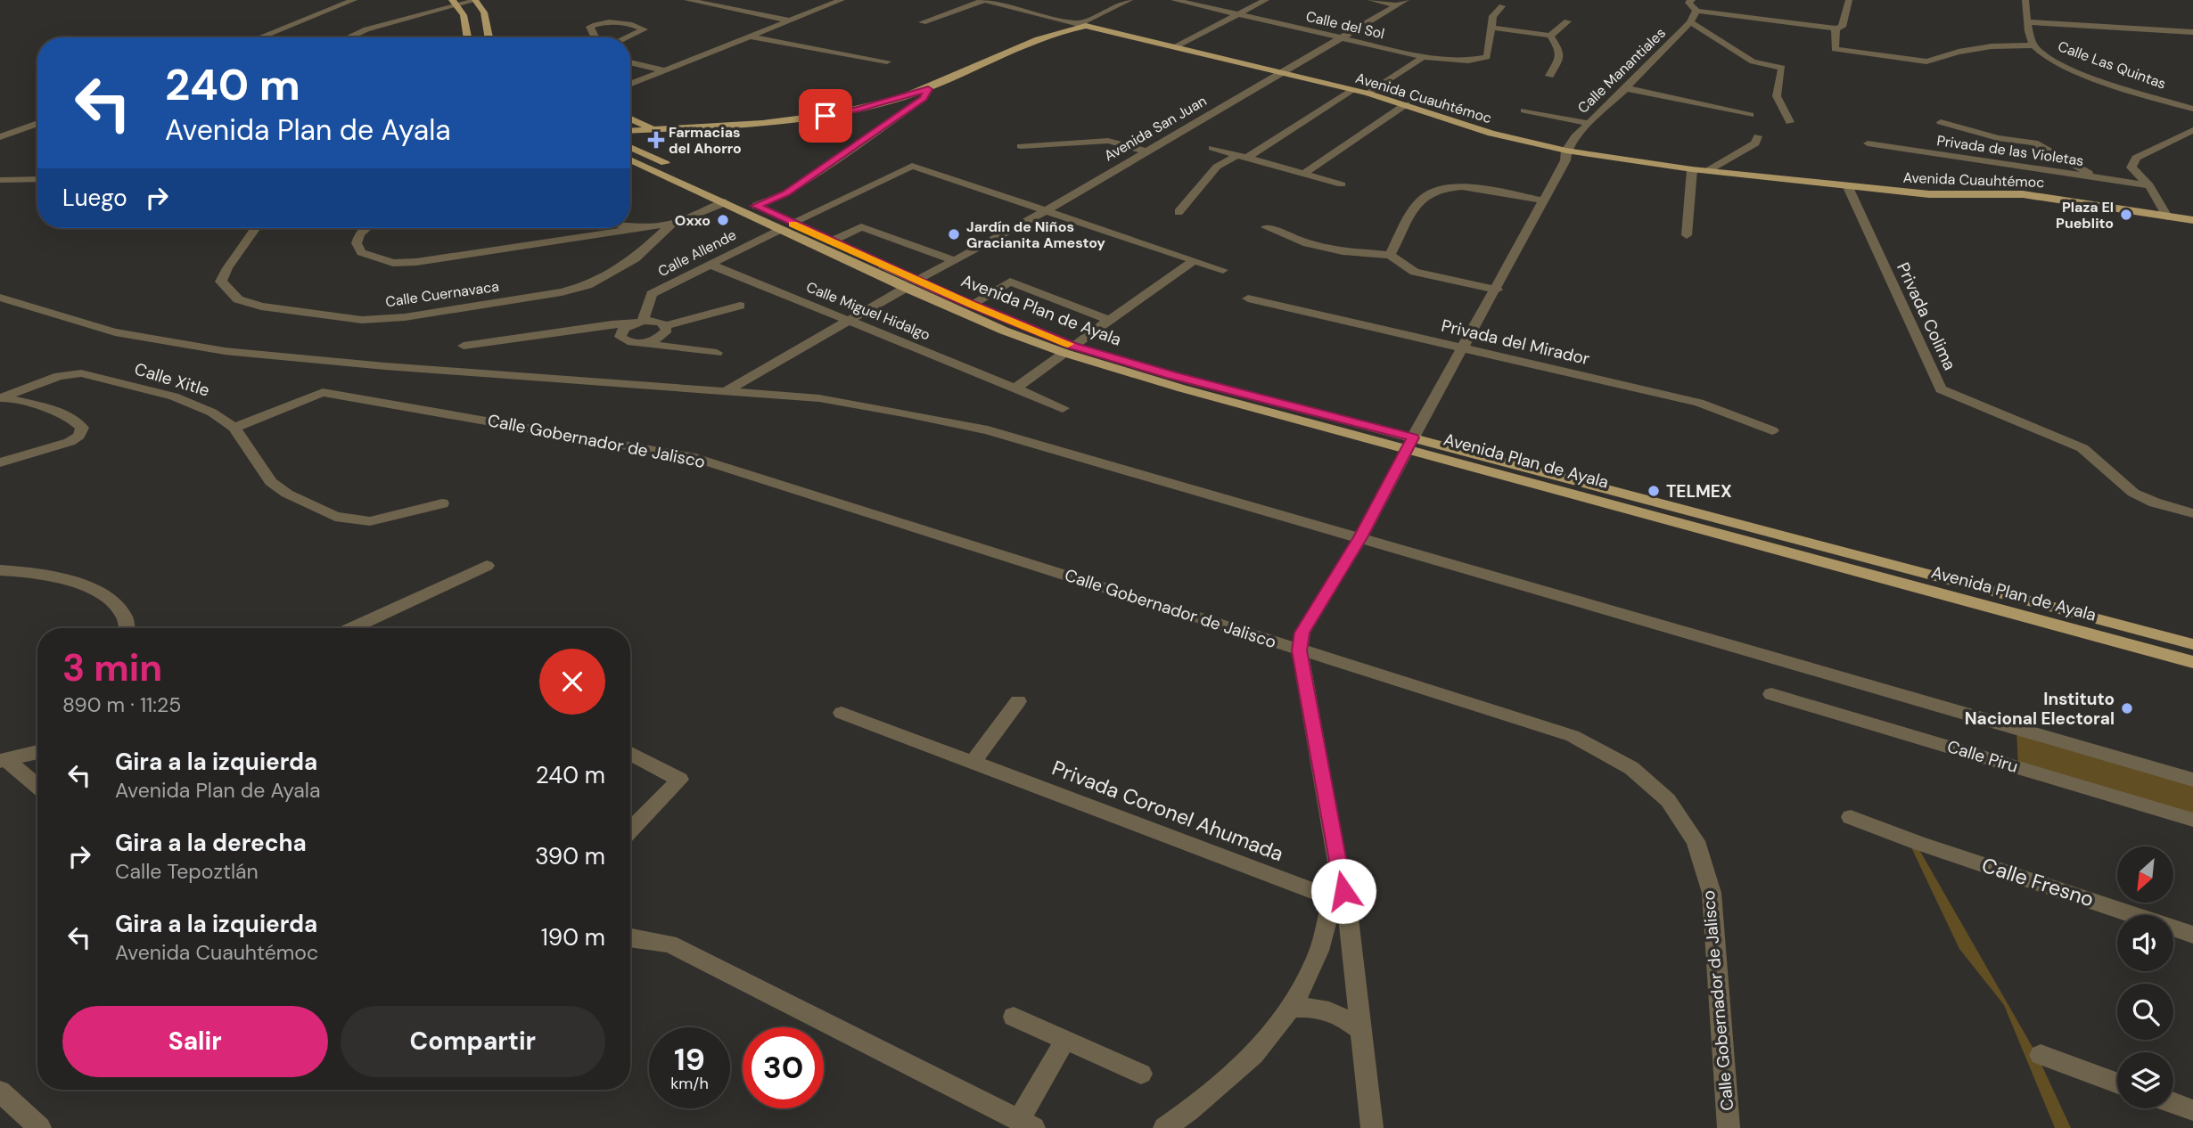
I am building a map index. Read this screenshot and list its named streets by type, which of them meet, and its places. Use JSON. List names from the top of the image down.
{
  "streets": {
    "main road": ["Avenida Cuauhtémoc", "Avenida Plan de Ayala"],
    "street": [
      "Calle del Sol",
      "Calle Las Quintas",
      "Calle Manantiales",
      "Avenida San Juan",
      "Privada de las Violetas",
      "Calle Allende",
      "Calle Cuernavaca",
      "Calle Miguel Hidalgo",
      "Privada Colima",
      "Privada del Mirador",
      "Calle Xitle",
      "Calle Gobernador de Jalisco",
      "Calle Piru",
      "Privada Coronel Ahumada",
      "Calle Fresno"
    ]
  },
  "crossings": [
    ["Calle del Sol", "Avenida San Juan"],
    ["Calle Manantiales", "Avenida Cuauhtémoc"],
    ["Calle Manantiales", "Avenida Plan de Ayala"],
    ["Calle Manantiales", "Privada del Mirador"],
    ["Calle Manantiales", "Calle Gobernador de Jalisco"],
    ["Avenida Cuauhtémoc", "Avenida San Juan"],
    ["Avenida Cuauhtémoc", "Privada Colima"],
    ["Avenida San Juan", "Calle Allende"],
    ["Avenida San Juan", "Avenida Plan de Ayala"],
    ["Calle Allende", "Avenida Plan de Ayala"],
    ["Calle Allende", "Calle Miguel Hidalgo"],
    ["Calle Cuernavaca", "Avenida Plan de Ayala"],
    ["Calle Xitle", "Calle Gobernador de Jalisco"]
  ],
  "places": {
    "health": ["Farmacias del Ahorro"],
    "other": [
      "Plaza El Pueblito",
      "Oxxo",
      "Jardín de Niños Gracianita Amestoy",
      "TELMEX",
      "Instituto Nacional Electoral"
    ]
  },
  "north": "bottom left",
  "page": {
    "turn": ["240 m", "Avenida Plan de Ayala"],
    "then": "Luego",
    "heading": ["3 min", "890 m · 11:25"],
    "list": [
      {
        "name": "Gira a la izquierda",
        "note": "Avenida Plan de Ayala",
        "value": "240 m"
      },
      {
        "name": "Gira a la derecha",
        "note": "Calle Tepoztlán",
        "value": "390 m"
      },
      {
        "name": "Gira a la izquierda",
        "note": "Avenida Cuauhtémoc",
        "value": "190 m"
      }
    ],
    "buttons": ["Salir", "Compartir"],
    "speed": "19 km/h",
    "limit": "30"
  }
}
